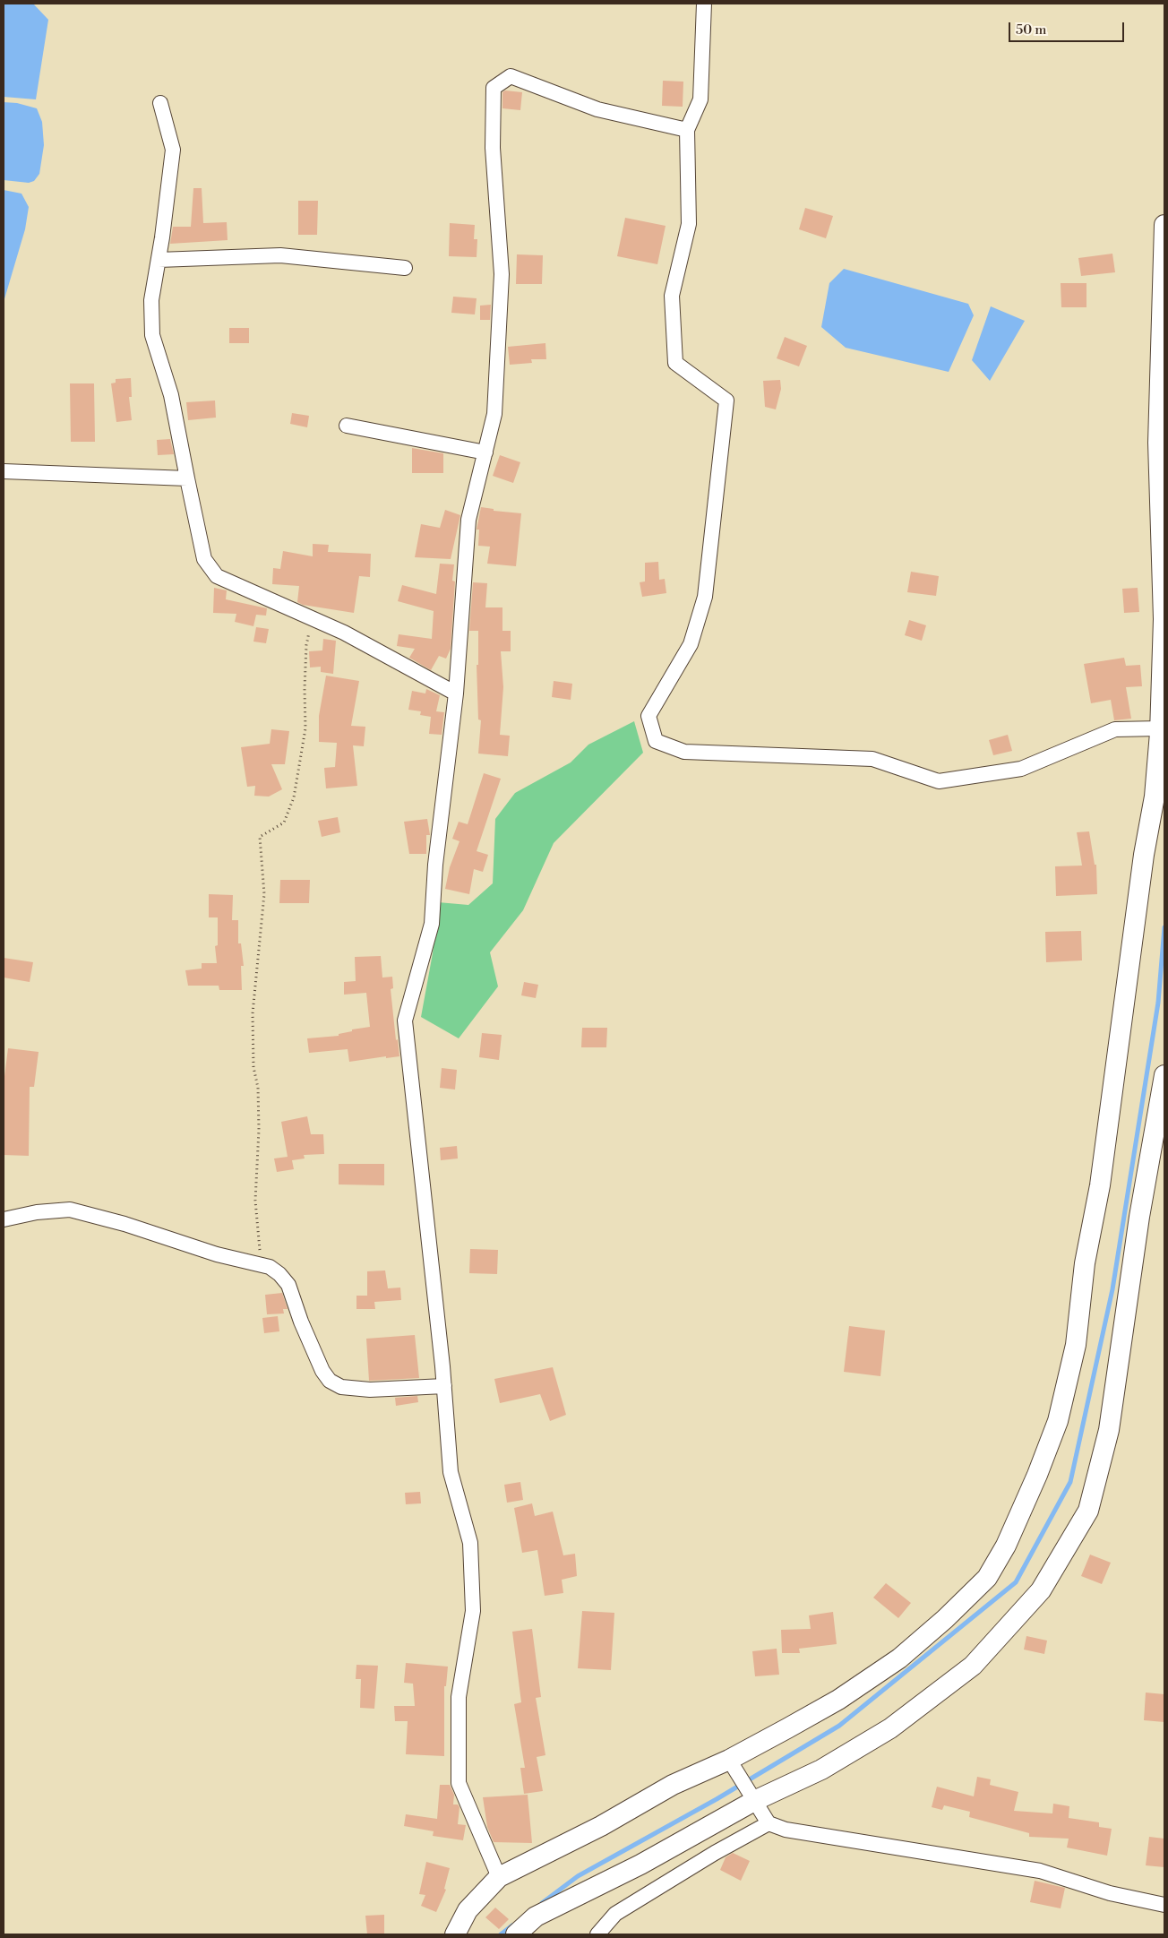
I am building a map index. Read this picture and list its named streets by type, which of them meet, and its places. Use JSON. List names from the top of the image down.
{
  "scale_bar": "50 m"
}
